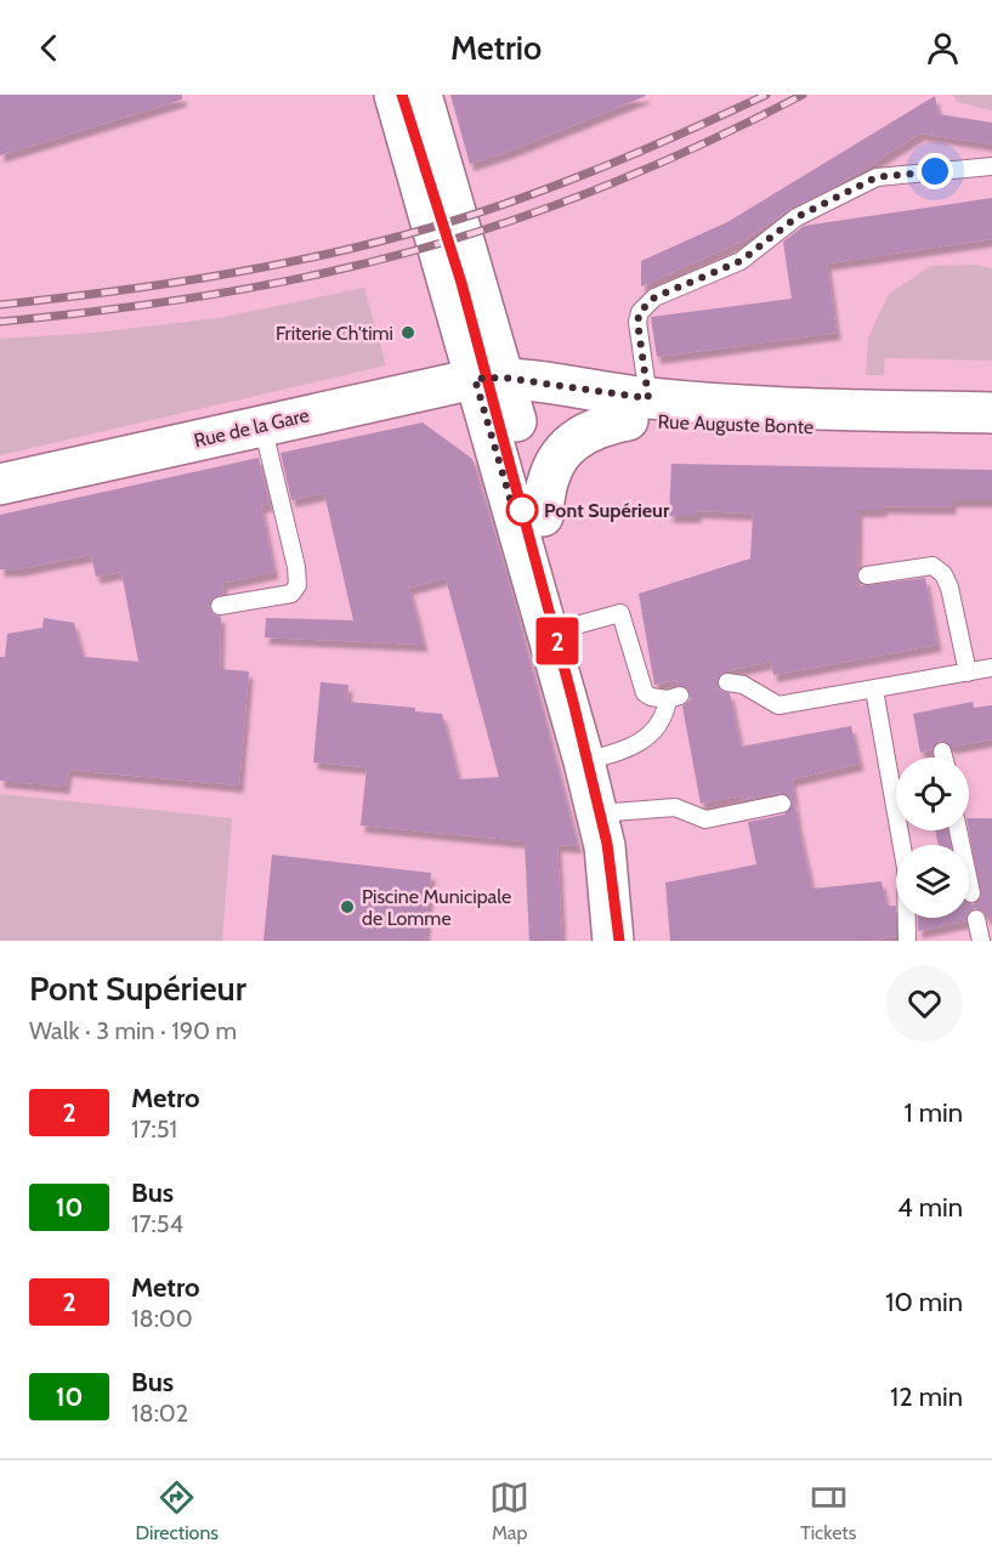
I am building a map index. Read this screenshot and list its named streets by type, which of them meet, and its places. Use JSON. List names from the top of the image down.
{
  "streets": {
    "main road": ["Rue Auguste Bonte", "Rue de la Gare"]
  },
  "crossings": [
    ["Rue Auguste Bonte", "Rue de la Gare"]
  ],
  "places": ["Friterie Ch'timi", "Pont Supérieur", "Piscine Municipale de Lomme"],
  "lines": ["metro line 2"],
  "page": {
    "header": "Metrio",
    "on_map": "2",
    "heading": ["Pont Supérieur", "Walk · 3 min · 190 m"],
    "list": [
      {
        "mark": "2",
        "name": "Metro",
        "note": "17:51",
        "value": "1 min"
      },
      {
        "mark": "10",
        "name": "Bus",
        "note": "17:54",
        "value": "4 min"
      },
      {
        "mark": "2",
        "name": "Metro",
        "note": "18:00",
        "value": "10 min"
      },
      {
        "mark": "10",
        "name": "Bus",
        "note": "18:02",
        "value": "12 min"
      }
    ],
    "tabs": ["Directions", "Map", "Tickets"]
  }
}
